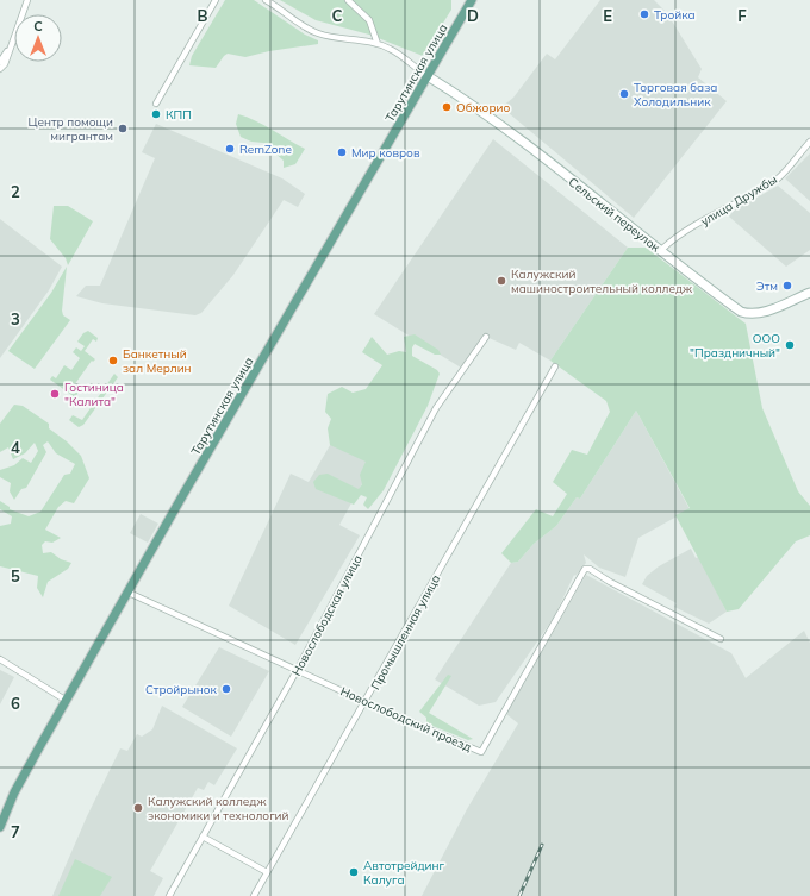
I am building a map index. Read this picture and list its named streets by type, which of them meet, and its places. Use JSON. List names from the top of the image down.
{
  "streets": {
    "main road": ["Тарутинская улица"],
    "street": [
      "улица Дружбы",
      "Сельский переулок",
      "Новослободская улица",
      "Промышленная улица",
      "Новослободский проезд"
    ]
  },
  "crossings": [
    ["Тарутинская улица", "Сельский переулок"],
    ["Тарутинская улица", "Новослободский проезд"],
    ["улица Дружбы", "Сельский переулок"],
    ["Новослободская улица", "Новослободский проезд"],
    ["Промышленная улица", "Новослободский проезд"]
  ],
  "places": [
    "Тройка",
    "Торговая база Холодильник",
    "Обжорио",
    "КПП",
    "Центр помощи мигрантам",
    "RemZone",
    "Мир ковров",
    "Калужский машиностроительный колледж",
    "Этм",
    "ООО \"Праздничный\"",
    "Банкетный зал Мерлин",
    "Гостиница \"Калита\"",
    "Стройрынок",
    "Калужский колледж экономики и технологий",
    "Автотрейдинг Калуга"
  ],
  "north": "top",
  "grid": {
    "columns": [
      "B",
      "C",
      "D",
      "E",
      "F"
    ],
    "rows": [
      "2",
      "3",
      "4",
      "5",
      "6",
      "7"
    ]
  }
}
